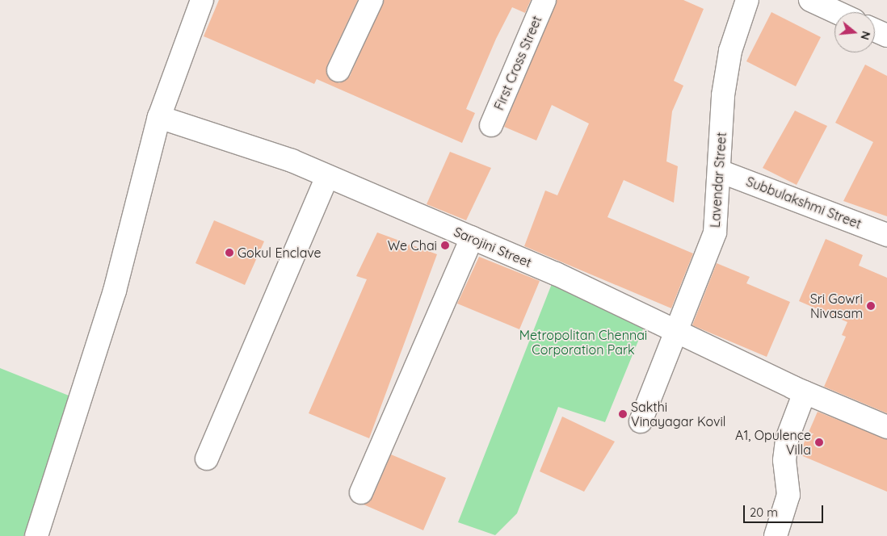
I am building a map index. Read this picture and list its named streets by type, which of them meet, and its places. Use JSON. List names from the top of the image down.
{
  "streets": {
    "street": [
      "First Cross Street",
      "Lavendar Street",
      "Subbulakshmi Street",
      "Sarojini Street"
    ]
  },
  "crossings": [
    ["Lavendar Street", "Subbulakshmi Street"],
    ["Lavendar Street", "Sarojini Street"]
  ],
  "parks": ["Metropolitan Chennai Corporation Park"],
  "places": [
    "We Chai",
    "Gokul Enclave",
    "Sri Gowri Nivasam",
    "Sakthi Vinayagar Kovil",
    "A1, Opulence Villa"
  ],
  "scale_bar": "20 m",
  "north": "right"
}
